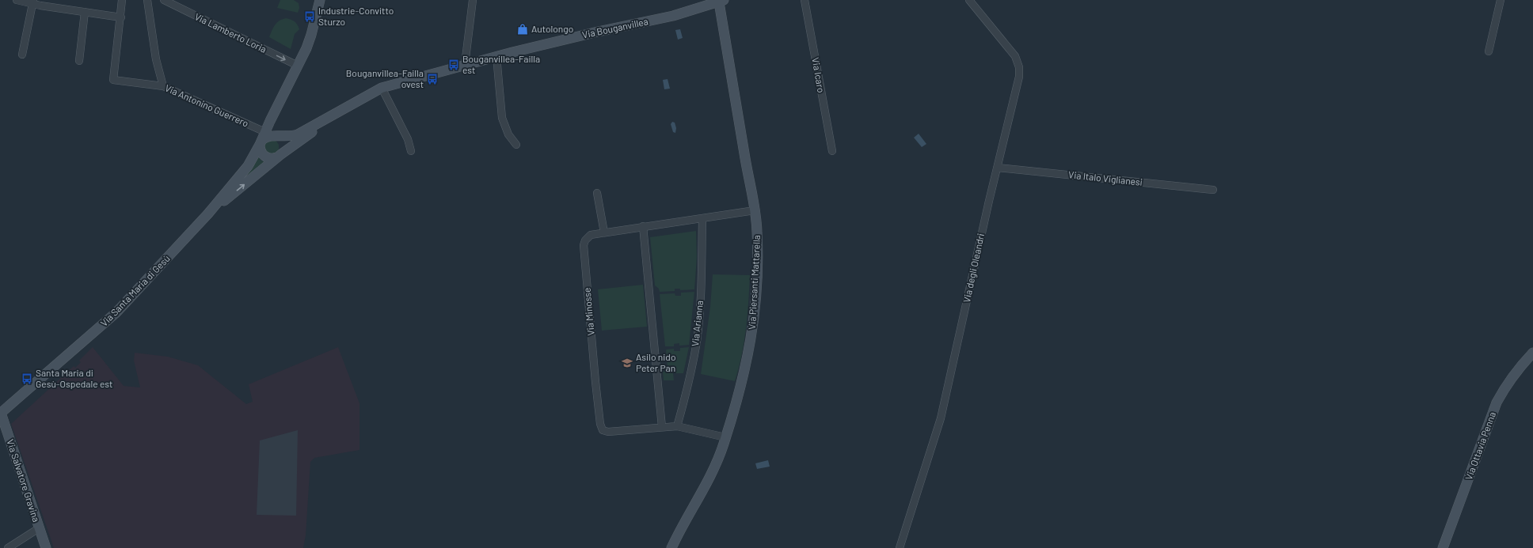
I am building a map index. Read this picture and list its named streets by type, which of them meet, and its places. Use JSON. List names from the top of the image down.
{
  "streets": {
    "main road": [
      "Via Bouganvillea",
      "Via Piersanti Mattarella",
      "Via Santa Maria di Gesù",
      "Via Ottavia Penna",
      "Via Salvatore Gravina"
    ],
    "street": [
      "Via Lamberto Loria",
      "Via Icaro",
      "Via Antonino Guerrero",
      "Via Italo Viglianesi",
      "Via degli Oleandri",
      "Via Minosse",
      "Via Arianna"
    ]
  },
  "crossings": [
    ["Via Bouganvillea", "Via Piersanti Mattarella"],
    ["Via Italo Viglianesi", "Via degli Oleandri"],
    ["Via Piersanti Mattarella", "Via Minosse"],
    ["Via Santa Maria di Gesù", "Via Salvatore Gravina"],
    ["Via Minosse", "Via Arianna"]
  ],
  "one_way": ["Via Lamberto Loria"],
  "places": {
    "bus stop": [
      "Industrie-Convitto Sturzo",
      "Bouganvillea-Failla est",
      "Bouganvillea-Failla ovest",
      "Santa Maria di Gesù-Ospedale est"
    ],
    "shop": ["Autolongo"],
    "school or university": ["Asilo nido Peter Pan"]
  }
}
